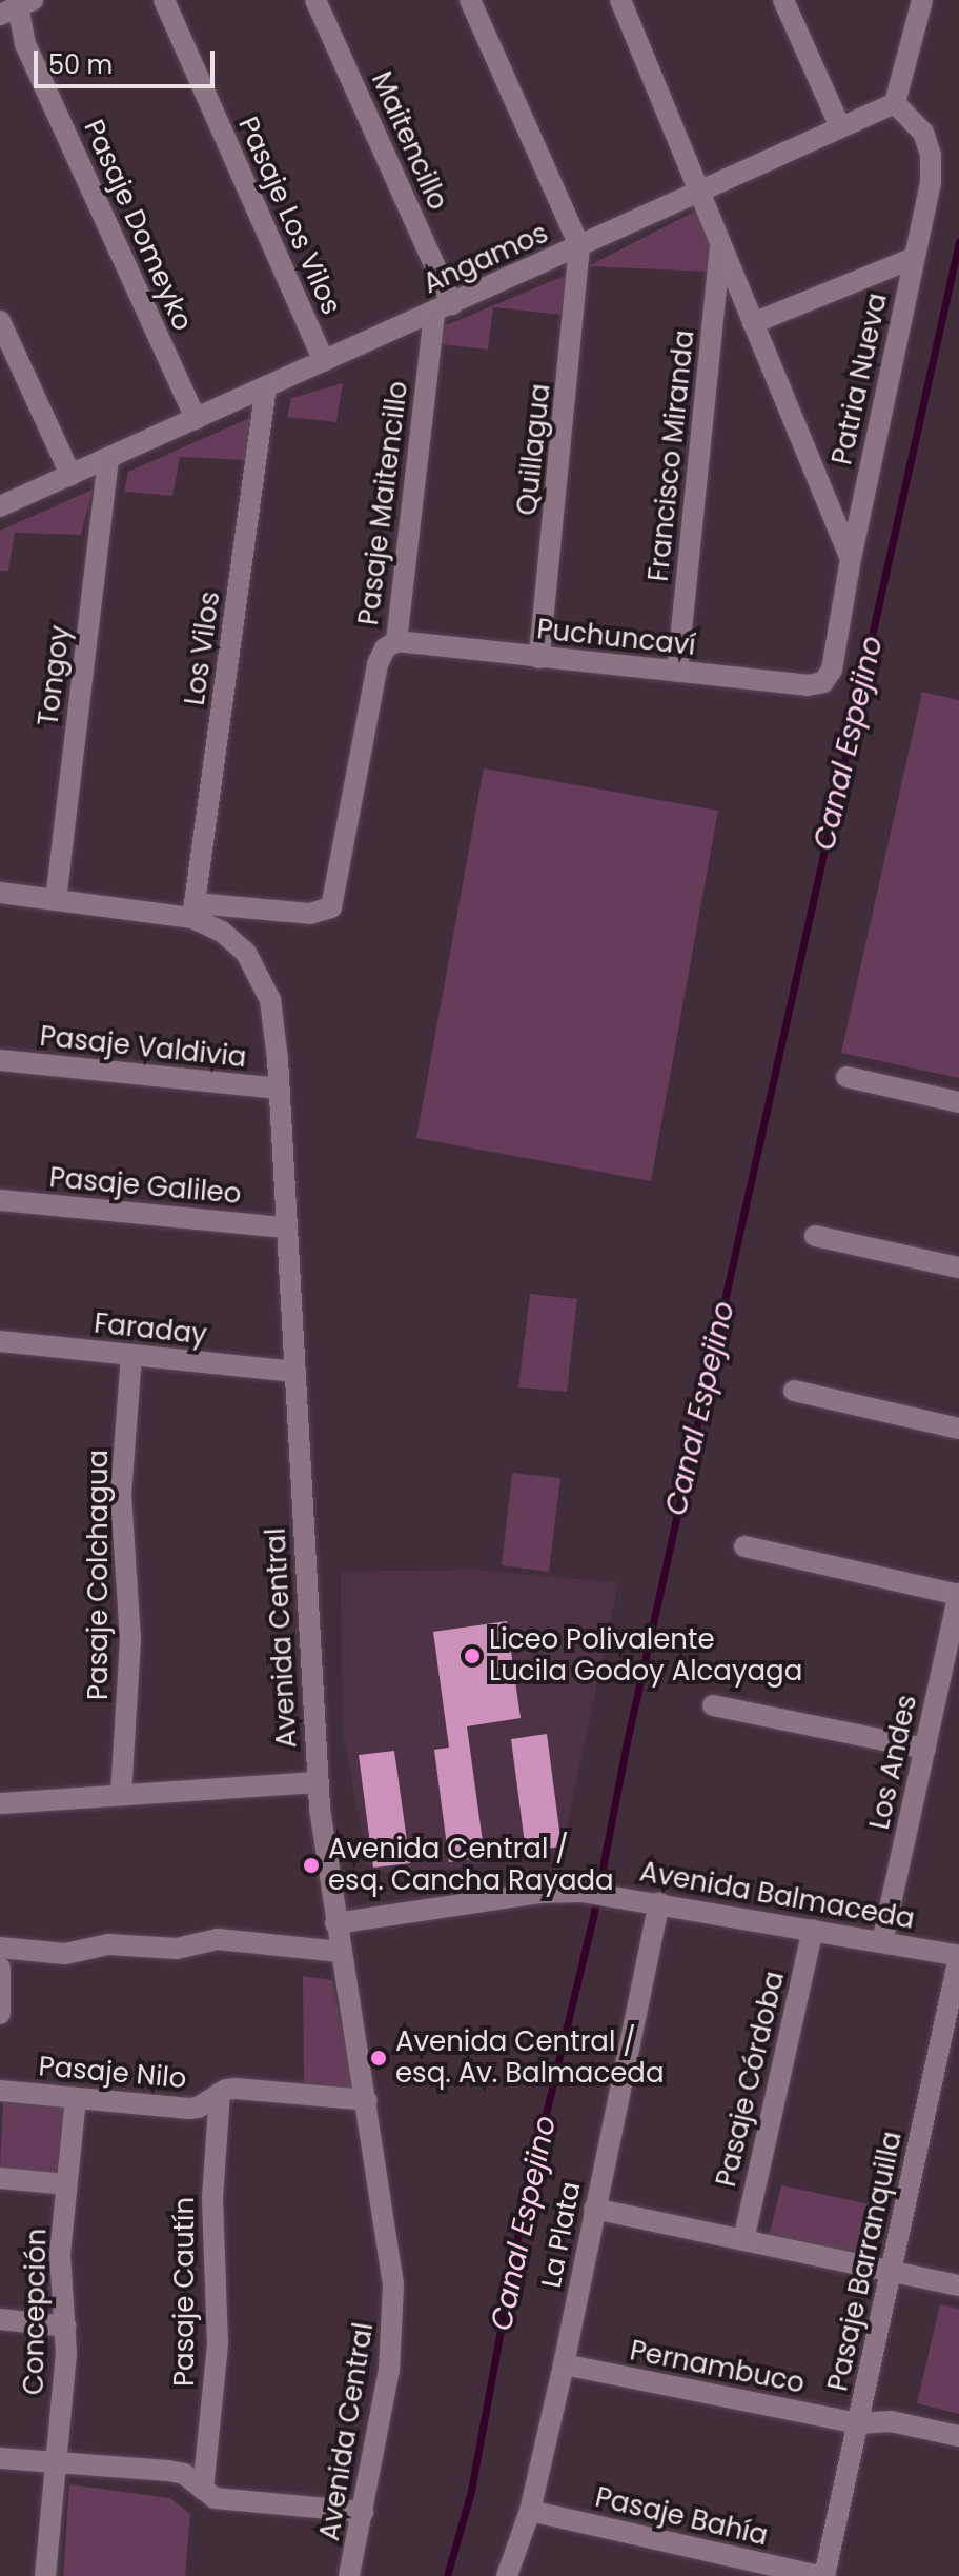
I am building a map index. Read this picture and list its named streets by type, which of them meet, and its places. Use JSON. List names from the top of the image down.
{
  "streets": {
    "street": [
      "Maitencillo",
      "Pasaje Los Vilos",
      "Pasaje Domeyko",
      "Angamos",
      "Patria Nueva",
      "Quillagua",
      "Francisco Miranda",
      "Pasaje Maitencillo",
      "Puchuncaví",
      "Los Vilos",
      "Tongoy",
      "Pasaje Valdivia",
      "Pasaje Galileo",
      "Faraday",
      "Pasaje Colchagua",
      "Avenida Central",
      "Los Andes",
      "Avenida Balmaceda",
      "Pasaje Nilo",
      "Pasaje Córdoba",
      "La Plata",
      "Pasaje Barranquilla",
      "Pasaje Cautín",
      "Concepción",
      "Pernambuco",
      "Pasaje Bahía"
    ]
  },
  "crossings": [
    ["Maitencillo", "Angamos"],
    ["Maitencillo", "Pasaje Maitencillo"],
    ["Pasaje Los Vilos", "Angamos"],
    ["Pasaje Domeyko", "Angamos"],
    ["Angamos", "Patria Nueva"],
    ["Angamos", "Quillagua"],
    ["Angamos", "Francisco Miranda"],
    ["Angamos", "Pasaje Maitencillo"],
    ["Angamos", "Los Vilos"],
    ["Angamos", "Tongoy"],
    ["Patria Nueva", "Francisco Miranda"],
    ["Patria Nueva", "Puchuncaví"],
    ["Quillagua", "Puchuncaví"],
    ["Francisco Miranda", "Puchuncaví"],
    ["Pasaje Maitencillo", "Puchuncaví"],
    ["Pasaje Maitencillo", "Los Vilos"],
    ["Pasaje Maitencillo", "Avenida Central"],
    ["Los Vilos", "Avenida Central"],
    ["Tongoy", "Avenida Central"],
    ["Pasaje Valdivia", "Avenida Central"],
    ["Pasaje Galileo", "Avenida Central"],
    ["Faraday", "Pasaje Colchagua"],
    ["Faraday", "Avenida Central"],
    ["Avenida Central", "Avenida Balmaceda"],
    ["Avenida Central", "Pasaje Nilo"],
    ["Los Andes", "Avenida Balmaceda"],
    ["Avenida Balmaceda", "Pasaje Córdoba"],
    ["Avenida Balmaceda", "La Plata"],
    ["Avenida Balmaceda", "Pasaje Barranquilla"],
    ["Pasaje Nilo", "Pasaje Cautín"],
    ["Pasaje Nilo", "Concepción"],
    ["La Plata", "Pernambuco"],
    ["La Plata", "Pasaje Bahía"],
    ["Pasaje Barranquilla", "Pernambuco"],
    ["Pasaje Barranquilla", "Pasaje Bahía"]
  ],
  "water": ["Canal Espejino"],
  "places": ["Liceo Polivalente Lucila Godoy Alcayaga", "Avenida Central / esq. Cancha Rayada", "Avenida Central / esq. Av. Balmaceda"],
  "scale_bar": "50 m"
}
